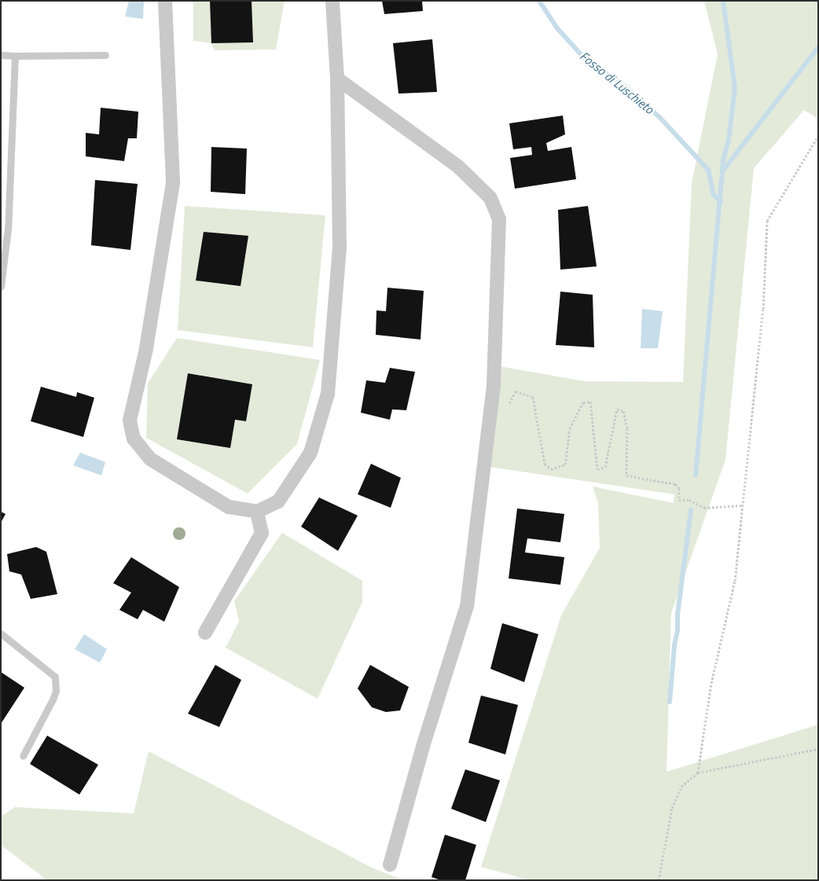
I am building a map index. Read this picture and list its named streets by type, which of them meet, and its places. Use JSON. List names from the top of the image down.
{
  "water": ["Fosso di Luschieto"]
}
